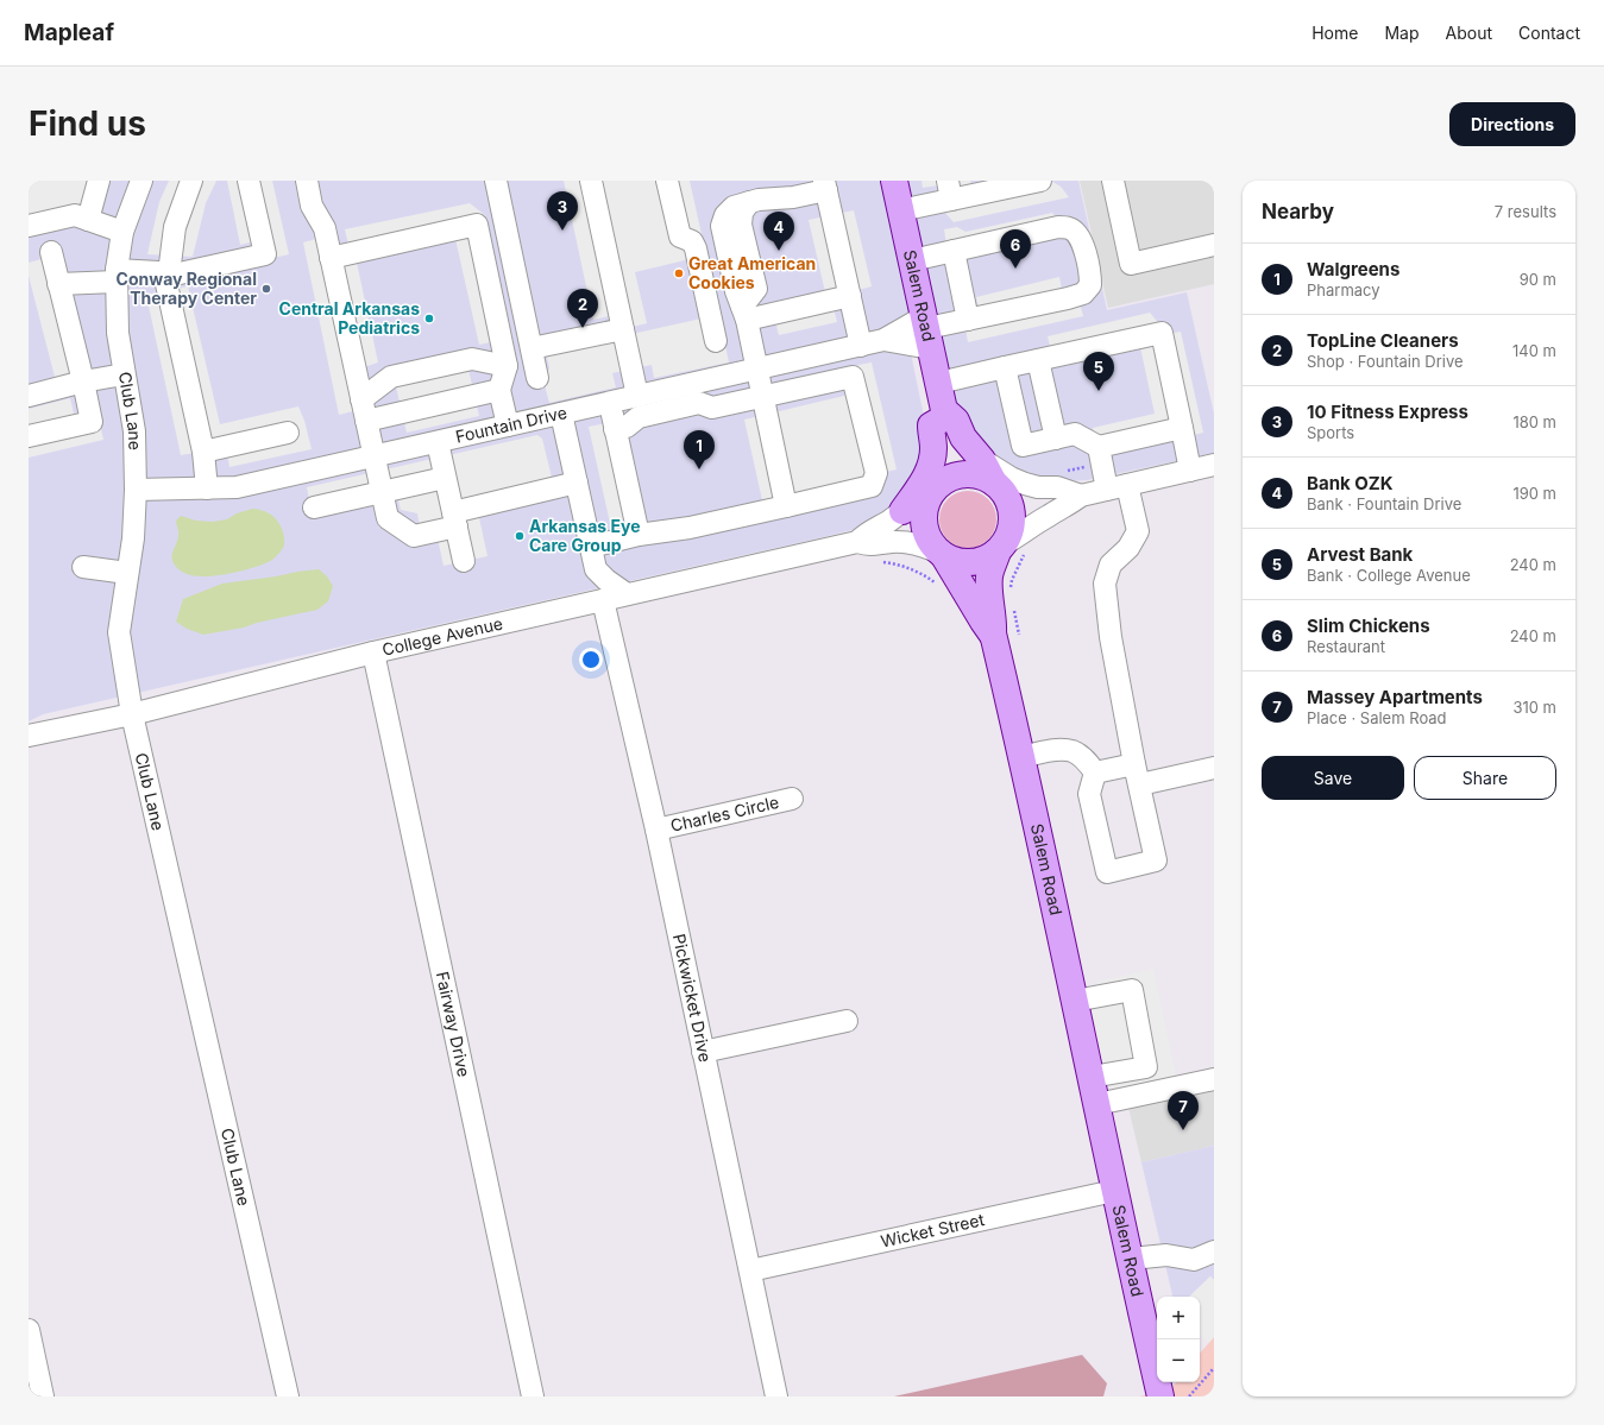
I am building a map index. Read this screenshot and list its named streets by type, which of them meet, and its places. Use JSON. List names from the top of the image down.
{
  "streets": {
    "main road": ["Salem Road"],
    "street": [
      "Club Lane",
      "Fountain Drive",
      "College Avenue",
      "Charles Circle",
      "Pickwicket Drive",
      "Fairway Drive",
      "Wicket Street"
    ]
  },
  "crossings": [
    ["Salem Road", "Fountain Drive"],
    ["Salem Road", "College Avenue"],
    ["Salem Road", "Wicket Street"],
    ["Club Lane", "Fountain Drive"],
    ["Club Lane", "College Avenue"],
    ["College Avenue", "Pickwicket Drive"],
    ["College Avenue", "Fairway Drive"],
    ["Charles Circle", "Pickwicket Drive"],
    ["Pickwicket Drive", "Wicket Street"]
  ],
  "places": [
    "Great American Cookies",
    "Conway Regional Therapy Center",
    "Central Arkansas Pediatrics",
    "Arkansas Eye Care Group"
  ],
  "page": {
    "header": "Mapleaf",
    "nav": [
      "Home",
      "Map",
      "About",
      "Contact"
    ],
    "buttons": [
      "Directions",
      ["Save", "Share"]
    ],
    "title": "Find us",
    "heading": ["Nearby", "7 results"],
    "pins": [
      "3",
      "4",
      "6",
      "2",
      "5",
      "1",
      "7"
    ],
    "list": [
      {
        "mark": "1",
        "name": "Walgreens",
        "note": "Pharmacy",
        "value": "90 m"
      },
      {
        "mark": "2",
        "name": "TopLine Cleaners",
        "note": "Shop · Fountain Drive",
        "value": "140 m"
      },
      {
        "mark": "3",
        "name": "10 Fitness Express",
        "note": "Sports",
        "value": "180 m"
      },
      {
        "mark": "4",
        "name": "Bank OZK",
        "note": "Bank · Fountain Drive",
        "value": "190 m"
      },
      {
        "mark": "5",
        "name": "Arvest Bank",
        "note": "Bank · College Avenue",
        "value": "240 m"
      },
      {
        "mark": "6",
        "name": "Slim Chickens",
        "note": "Restaurant",
        "value": "240 m"
      },
      {
        "mark": "7",
        "name": "Massey Apartments",
        "note": "Place · Salem Road",
        "value": "310 m"
      }
    ],
    "map_buttons": ["+", "−"]
  }
}
